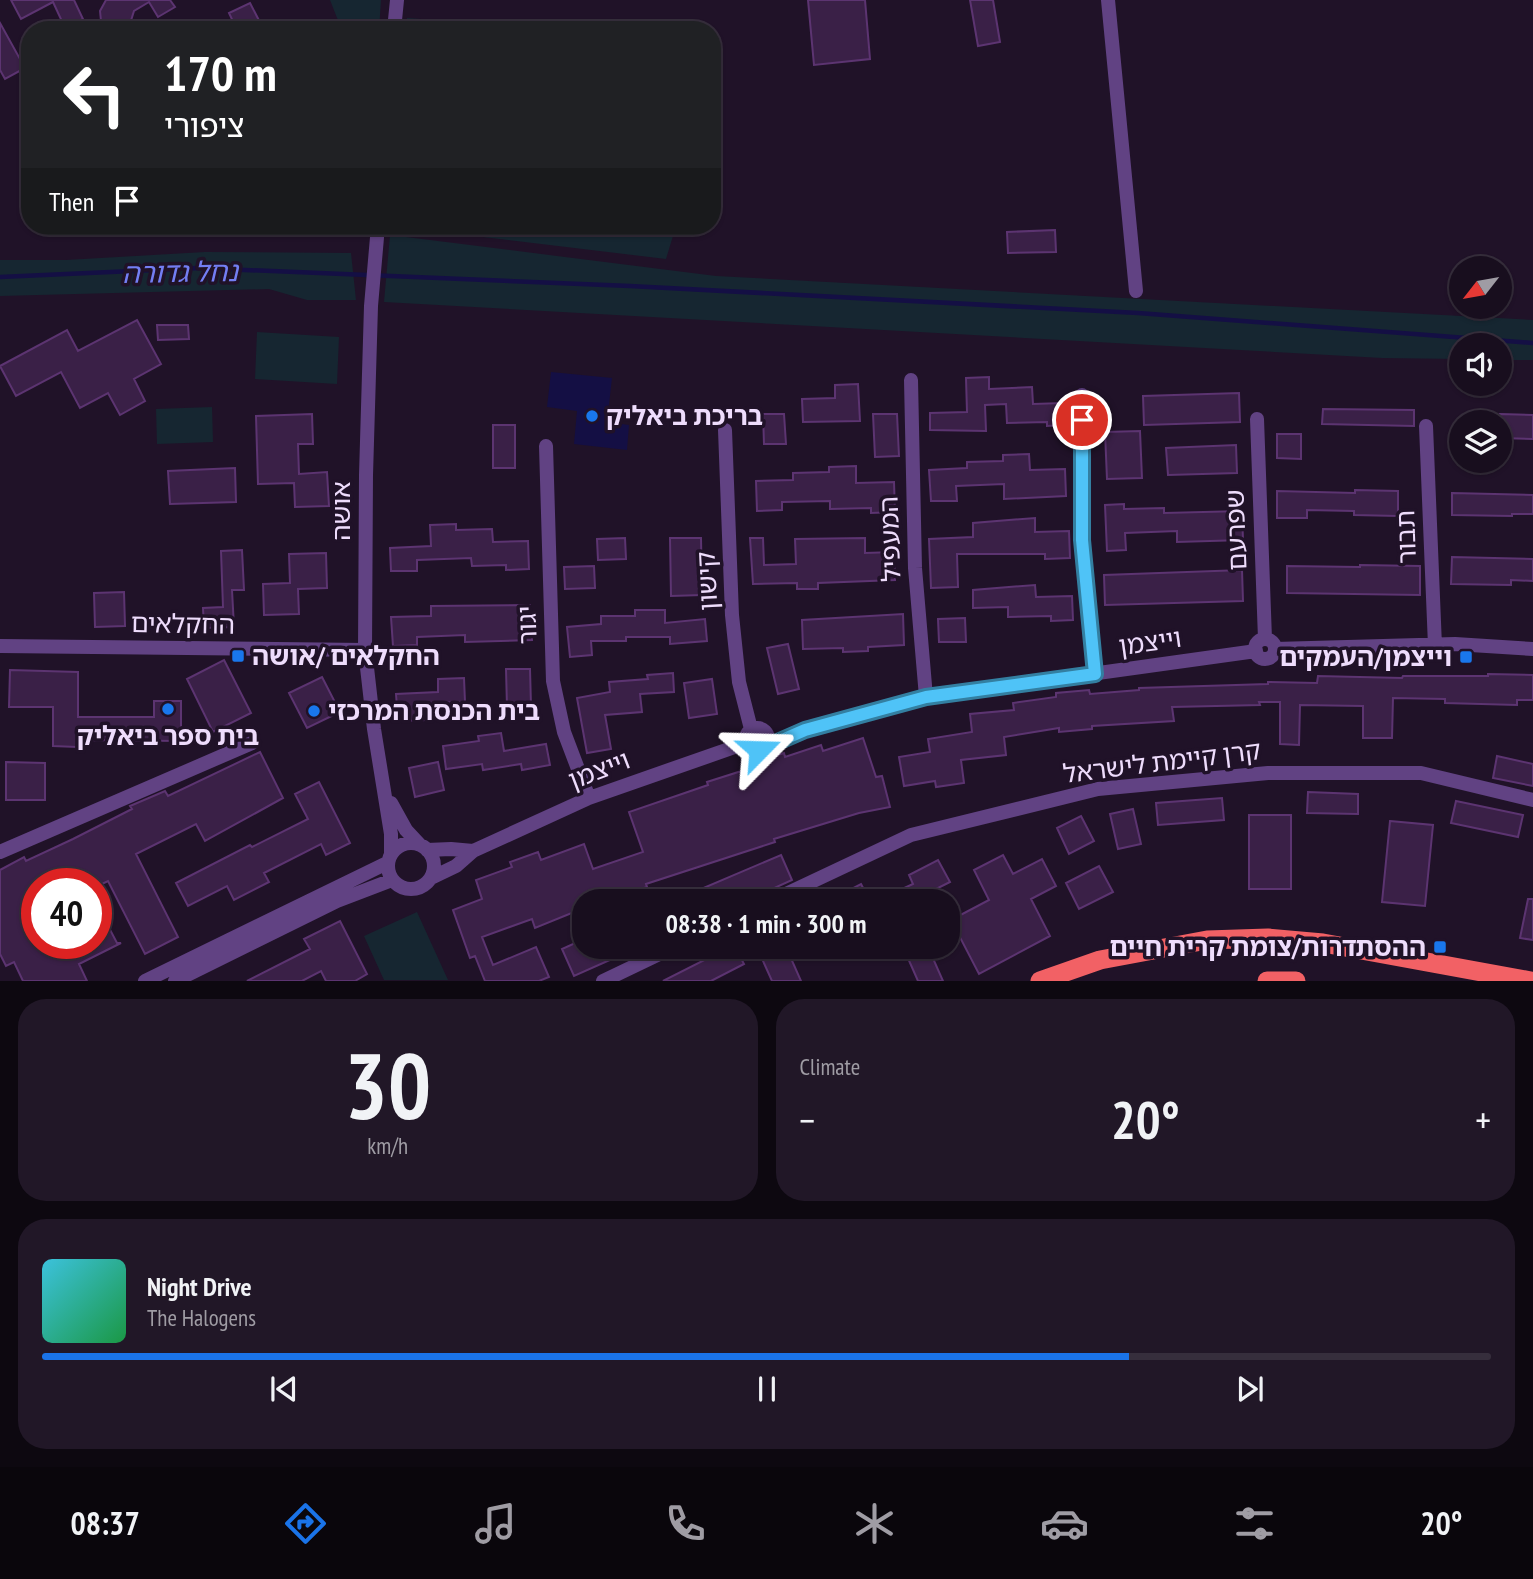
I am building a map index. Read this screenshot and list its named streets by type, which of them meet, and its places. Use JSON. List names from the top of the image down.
{
  "streets": {
    "street": [
      "אושה",
      "שפרעם",
      "תבור",
      "המעפיל",
      "קישון",
      "החקלאים",
      "יגור",
      "וייצמן",
      "קרן קיימת לישראל"
    ]
  },
  "crossings": [
    ["אושה", "החקלאים"],
    ["אושה", "וייצמן"],
    ["שפרעם", "וייצמן"],
    ["תבור", "וייצמן"],
    ["המעפיל", "וייצמן"],
    ["קישון", "וייצמן"],
    ["יגור", "וייצמן"]
  ],
  "water": ["נחל גדורה"],
  "places": {
    "other": ["בריכת ביאליק", "בית ספר ביאליק", "בית הכנסת המרכזי"],
    "transit": ["החקלאים /אושה", "וייצמן/העמקים", "ההסתדרות/צומת קרית חיים"]
  },
  "north": "bottom left",
  "page": {
    "turn": ["170 m", "ציפורי"],
    "then": "Then",
    "limit": "40",
    "trip": "08:38 · 1 min · 300 m",
    "tile": [
      ["30", "km/h"],
      "Climate"
    ],
    "heat": ["−", "20°", "+"],
    "song": ["Night Drive", "The Halogens"],
    "tabs": ["08:37", "20°"]
  }
}
